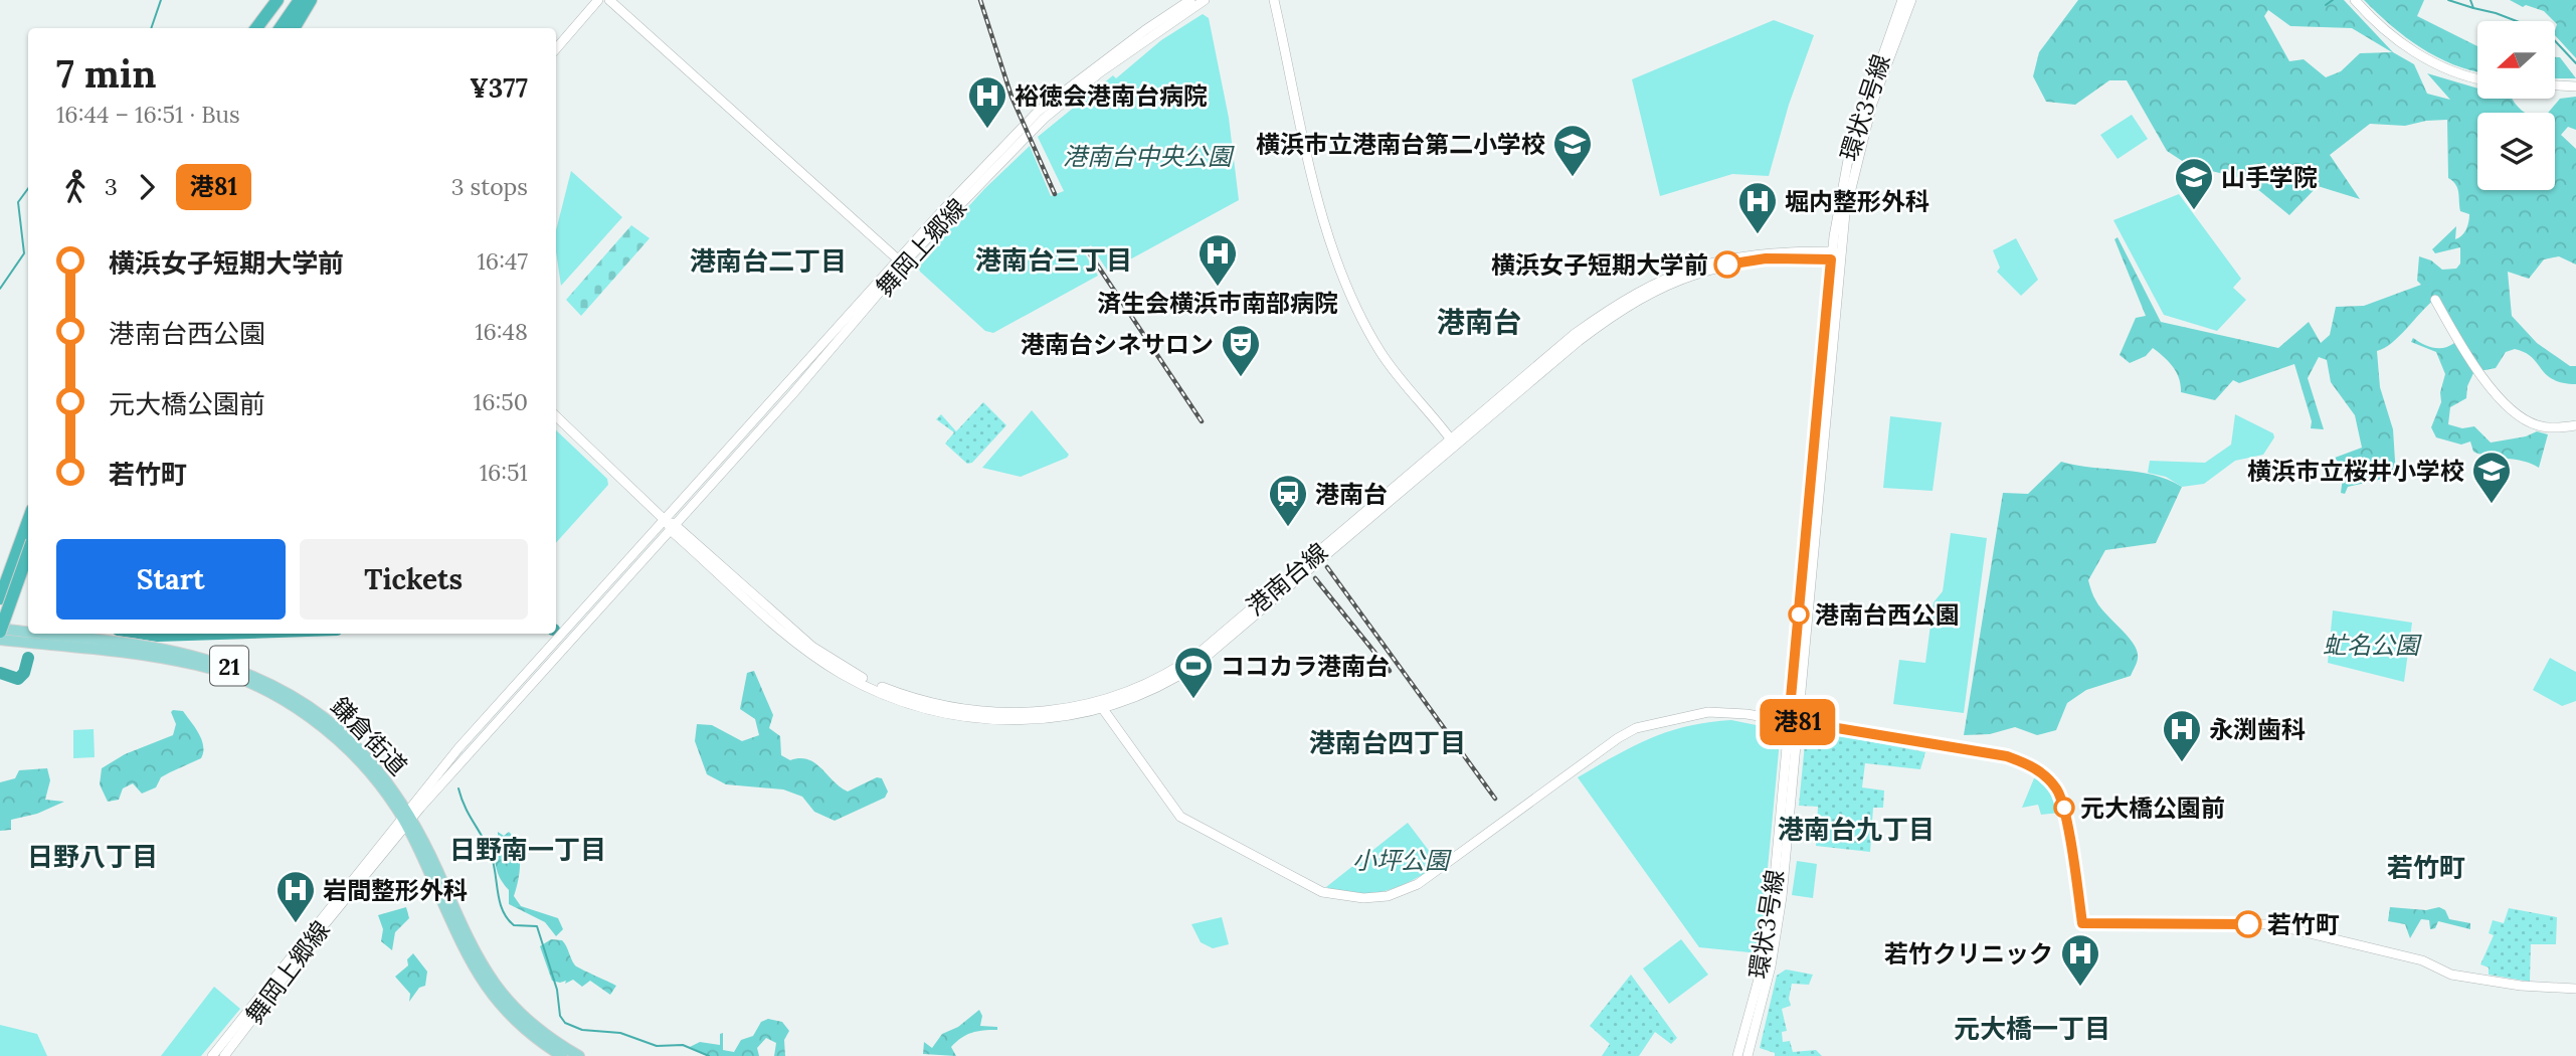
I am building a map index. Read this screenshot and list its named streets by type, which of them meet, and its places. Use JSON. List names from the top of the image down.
{
  "streets": {
    "main road": ["21", "鎌倉街道"],
    "street": ["環状3号線", "舞岡上郷線", "港南台線"]
  },
  "crossings": [
    ["環状3号線", "港南台線"],
    ["舞岡上郷線", "港南台線"],
    ["舞岡上郷線", "鎌倉街道"]
  ],
  "districts": [
    "港南台三丁目",
    "港南台二丁目",
    "港南台",
    "港南台四丁目",
    "港南台九丁目",
    "日野南一丁目",
    "日野八丁目",
    "若竹町",
    "元大橋一丁目"
  ],
  "parks": ["港南台中央公園", "虻名公園", "小坪公園"],
  "places": {
    "hospital": [
      "裕徳会港南台病院",
      "堀内整形外科",
      "済生会横浜市南部病院",
      "永渕歯科",
      "岩間整形外科",
      "若竹クリニック"
    ],
    "school or university": ["横浜市立港南台第二小学校", "山手学院", "横浜市立桜井小学校"],
    "other": [
      "横浜女子短期大学前",
      "港南台西公園",
      "元大橋公園前",
      "若竹町"
    ],
    "theatre": ["港南台シネサロン"],
    "station": ["港南台"],
    "sports": ["ココカラ港南台"]
  },
  "lines": ["bus line 港81"],
  "north": "left",
  "page": {
    "on_map": "港81",
    "heading": ["7 min", "16:44 – 16:51 · Bus", "¥377"],
    "legs": ["3", "港81", "3 stops"],
    "list": [
      {
        "name": "横浜女子短期大学前",
        "value": "16:47"
      },
      {
        "name": "港南台西公園",
        "value": "16:48"
      },
      {
        "name": "元大橋公園前",
        "value": "16:50"
      },
      {
        "name": "若竹町",
        "value": "16:51"
      }
    ],
    "buttons": ["Start", "Tickets"]
  }
}
